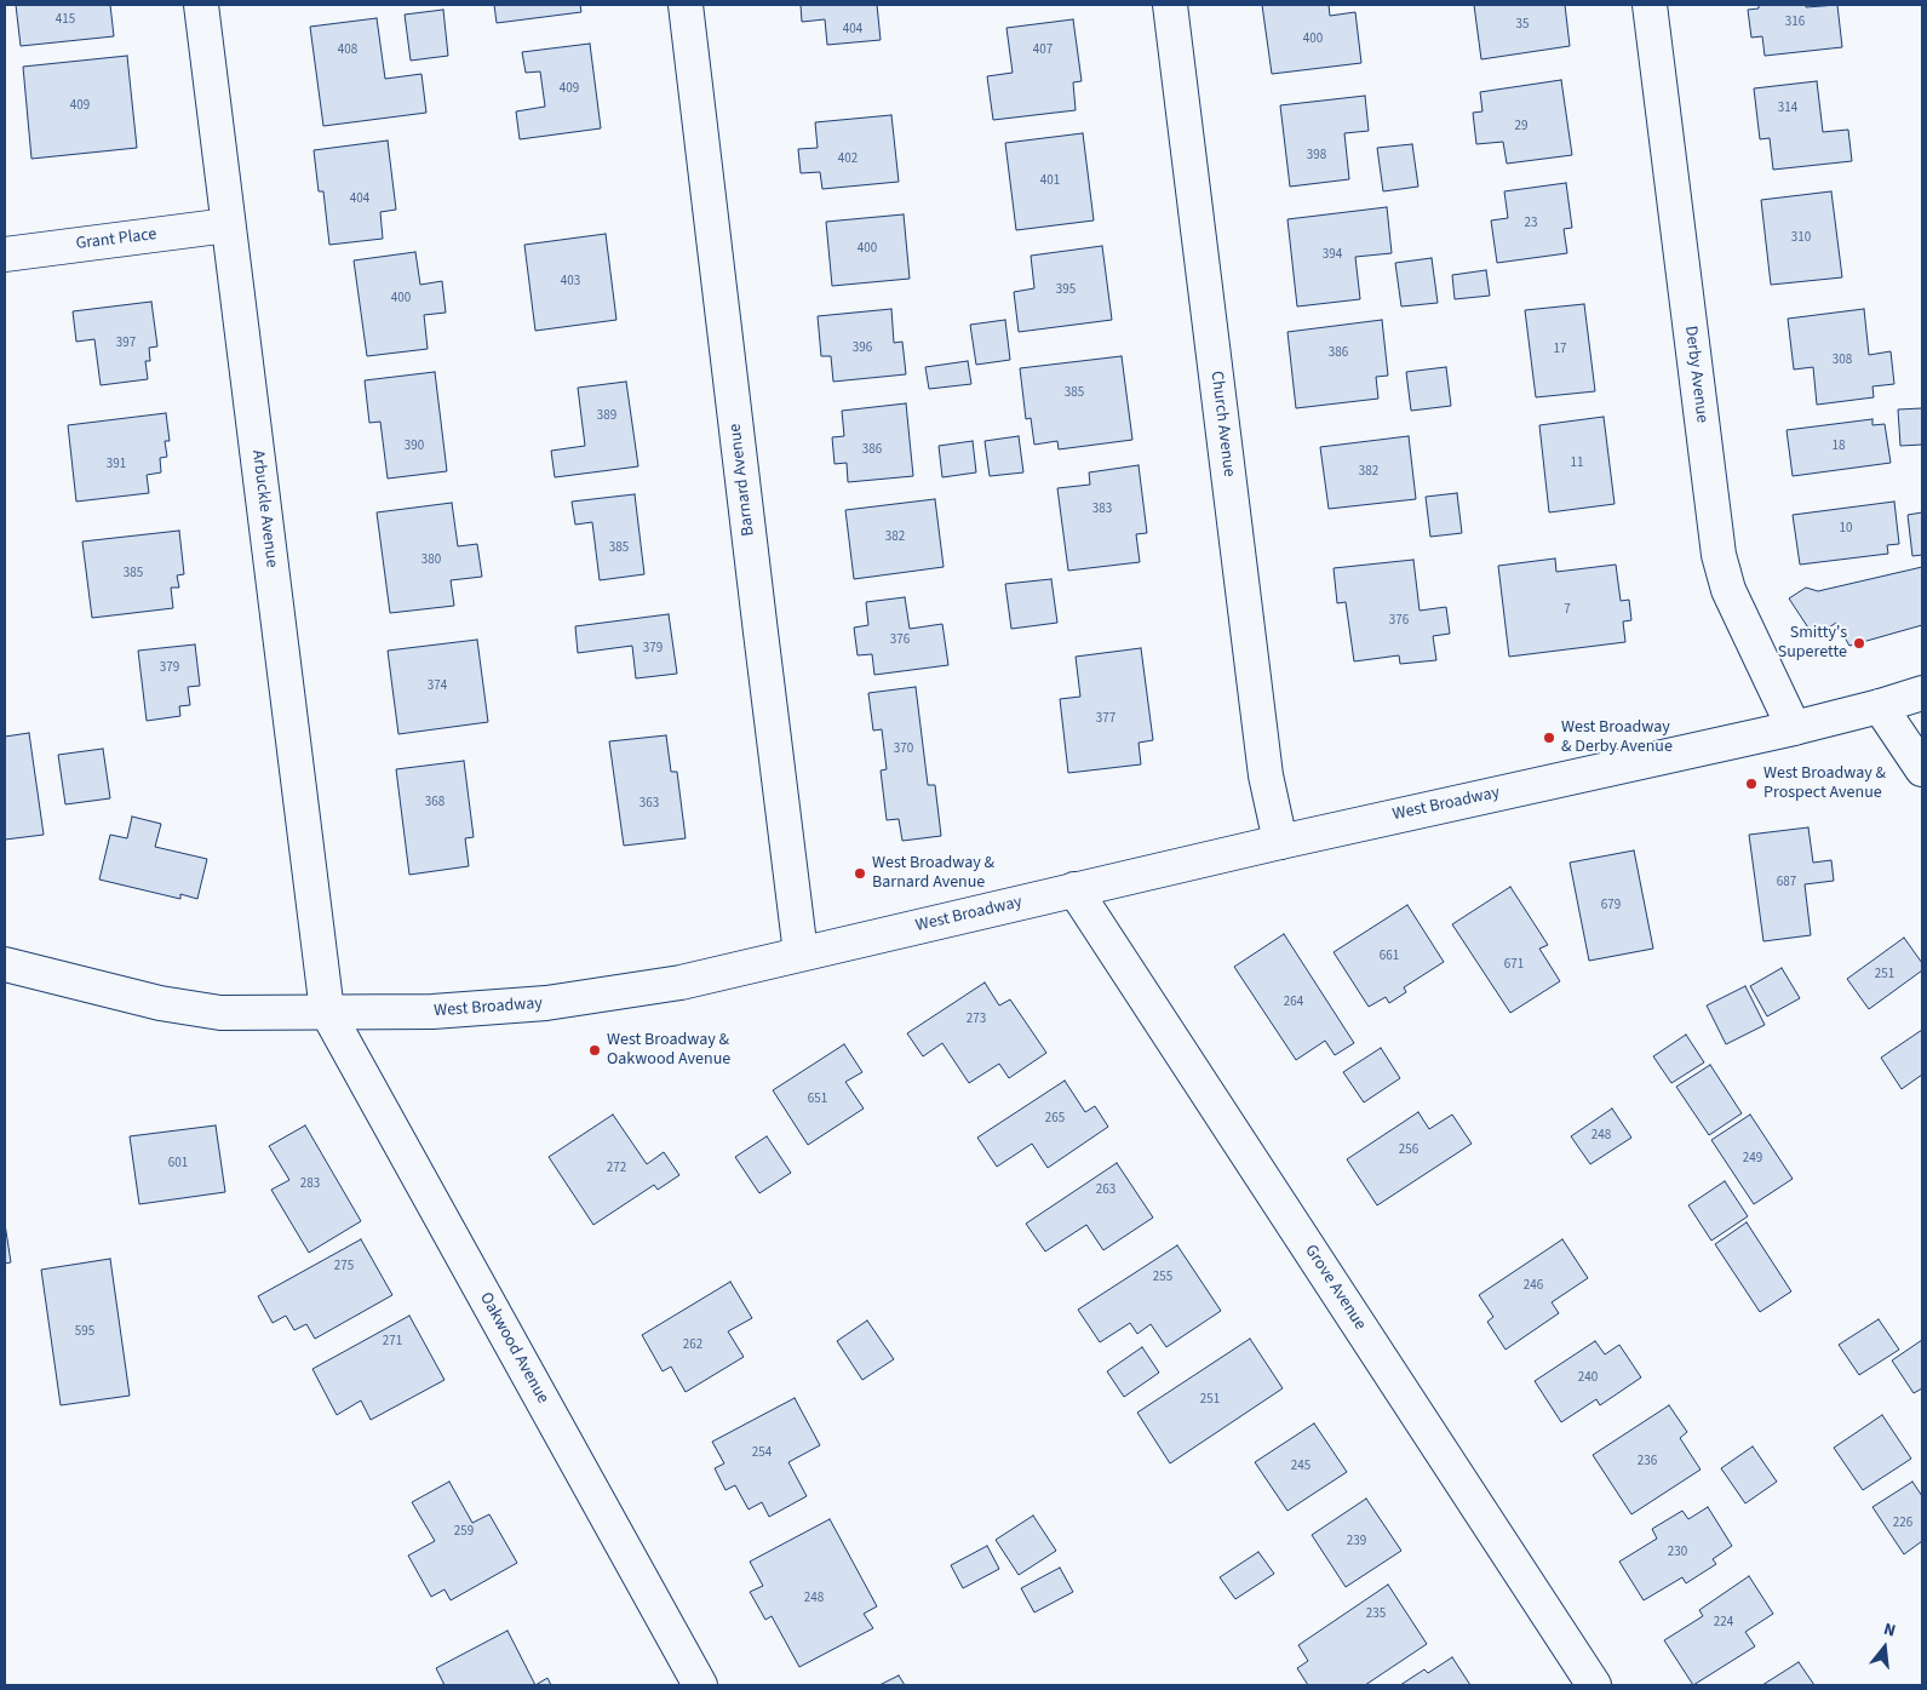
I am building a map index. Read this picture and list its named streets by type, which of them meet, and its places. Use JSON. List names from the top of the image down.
{
  "streets": {
    "street": [
      "Grant Place",
      "Derby Avenue",
      "Church Avenue",
      "Barnard Avenue",
      "Arbuckle Avenue",
      "West Broadway",
      "Grove Avenue",
      "Oakwood Avenue"
    ]
  },
  "crossings": [
    ["Grant Place", "Arbuckle Avenue"],
    ["Derby Avenue", "West Broadway"],
    ["Church Avenue", "West Broadway"],
    ["Barnard Avenue", "West Broadway"],
    ["Arbuckle Avenue", "West Broadway"],
    ["Arbuckle Avenue", "Oakwood Avenue"],
    ["West Broadway", "Grove Avenue"],
    ["West Broadway", "Oakwood Avenue"]
  ],
  "places": [
    "Smitty's Superette",
    "West Broadway & Derby Avenue",
    "West Broadway & Prospect Avenue",
    "West Broadway & Barnard Avenue",
    "West Broadway & Oakwood Avenue"
  ],
  "house_numbers": [
    "415",
    "316",
    "35",
    "404",
    "400",
    "408",
    "407",
    "409",
    "409",
    "314",
    "29",
    "398",
    "402",
    "401",
    "404",
    "23",
    "310",
    "400",
    "394",
    "403",
    "395",
    "400",
    "397",
    "396",
    "17",
    "386",
    "308",
    "385",
    "389",
    "390",
    "18",
    "386",
    "11",
    "391",
    "382",
    "383",
    "10",
    "382",
    "385",
    "380",
    "385",
    "7",
    "376",
    "376",
    "379",
    "379",
    "374",
    "377",
    "370",
    "368",
    "363",
    "687",
    "679",
    "661",
    "671",
    "251",
    "264",
    "273",
    "651",
    "265",
    "248",
    "256",
    "249",
    "601",
    "272",
    "283",
    "263",
    "275",
    "255",
    "246",
    "595",
    "271",
    "262",
    "240",
    "251",
    "254",
    "236",
    "245",
    "226",
    "259",
    "239",
    "230",
    "248",
    "235",
    "224"
  ],
  "north": "top"
}
